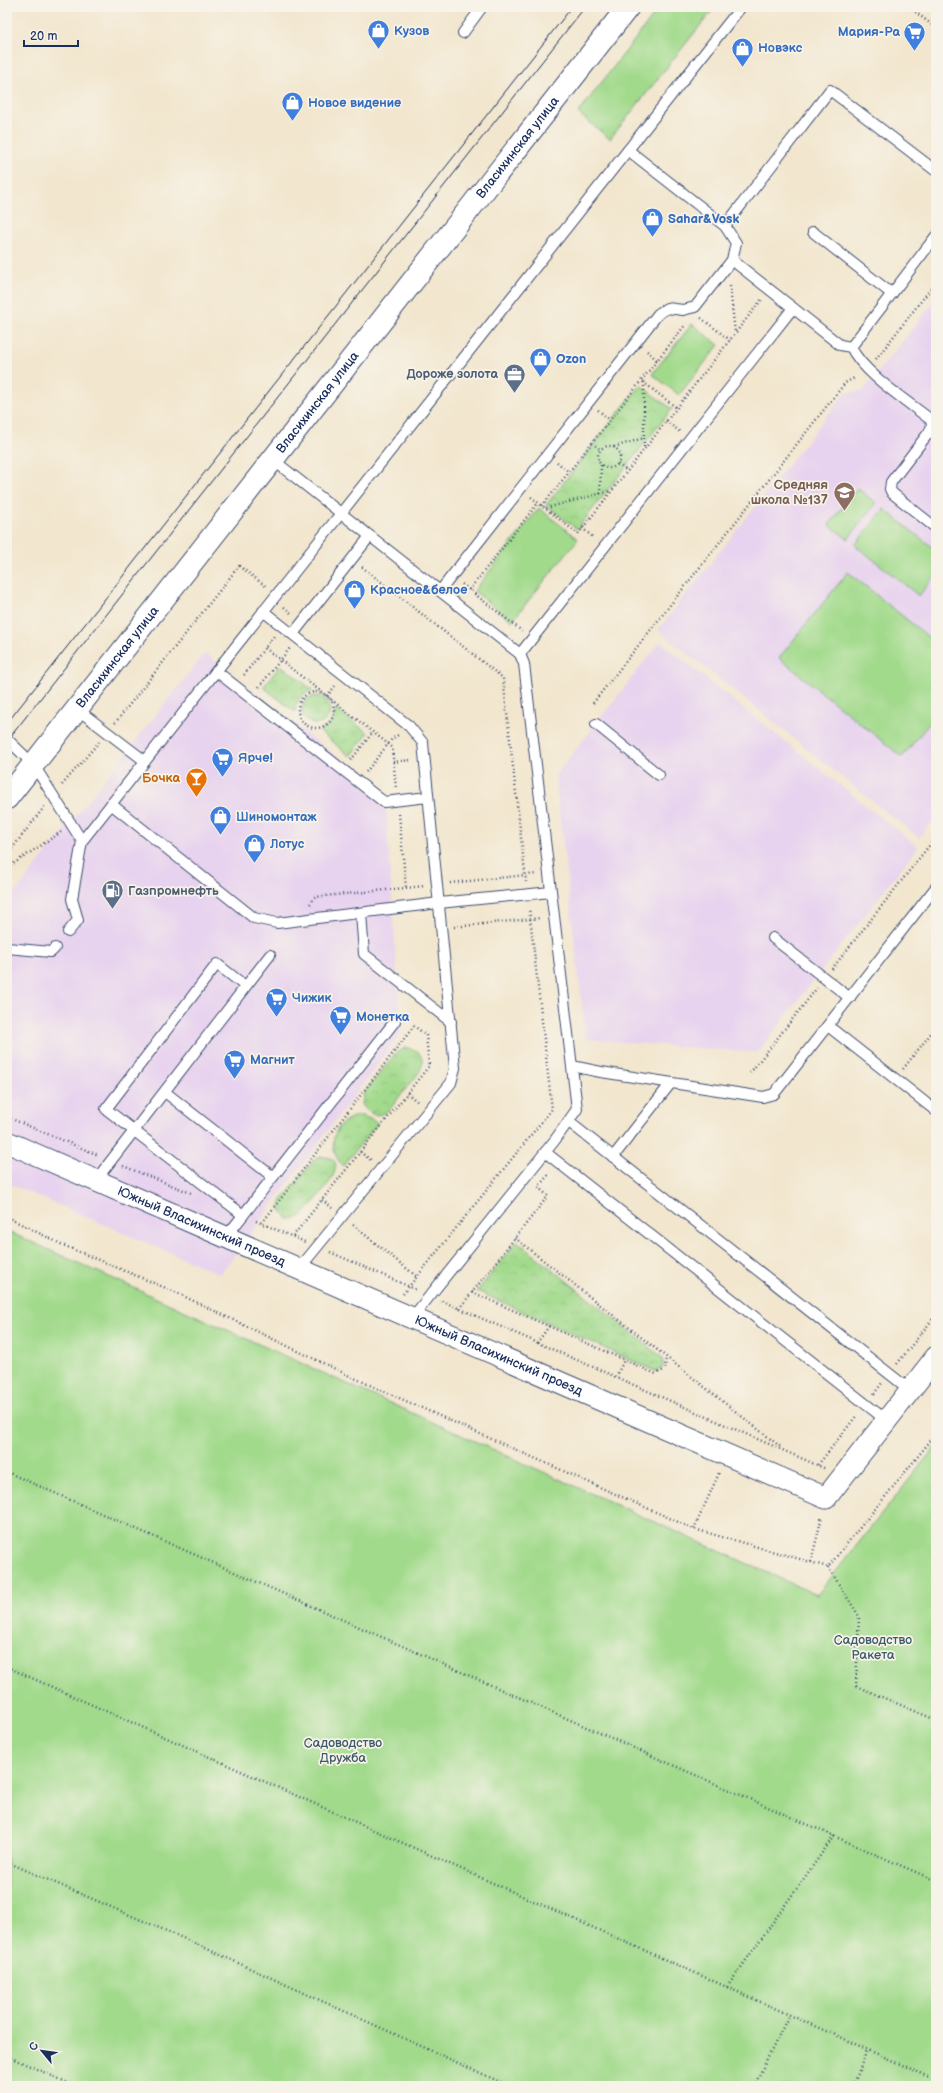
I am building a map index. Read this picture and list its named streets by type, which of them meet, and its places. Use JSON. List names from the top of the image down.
{
  "streets": {
    "highway": ["Власихинская улица"],
    "street": ["Южный Власихинский проезд"]
  },
  "parks": ["Садоводство Ракета", "Садоводство Дружба"],
  "places": {
    "shop": [
      "Кузов",
      "Новэкс",
      "Новое видение",
      "Sahar&Vosk",
      "Ozon",
      "Красное&белое",
      "Шиномонтаж",
      "Лотус"
    ],
    "supermarket": [
      "Мария-Ра",
      "Ярче!",
      "Чижик",
      "Монетка",
      "Магнит"
    ],
    "office": ["Дороже золота"],
    "school or university": ["Средняя школа №137"],
    "bar": ["Бочка"],
    "fuel station": ["Газпромнефть"]
  },
  "scale_bar": "20 m",
  "north": "top left"
}
